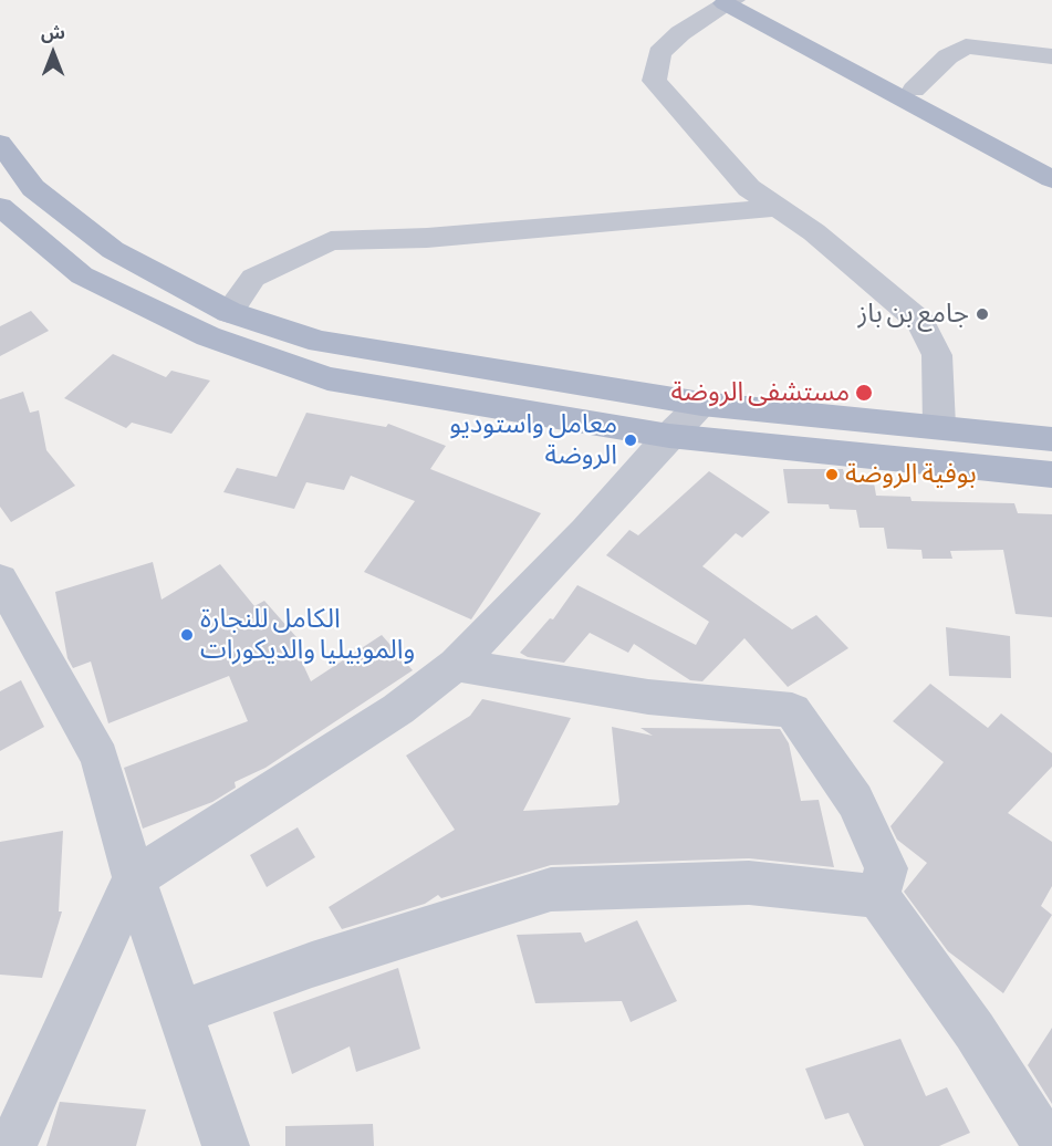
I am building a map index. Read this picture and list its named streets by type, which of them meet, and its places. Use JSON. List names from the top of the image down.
{
  "places": [
    "جامع بن باز",
    "مستشفى الروضة",
    "معامل واستوديو الروضة",
    "بوفية الروضة",
    "الكامل للنجارة والموبيليا والديكورات"
  ],
  "north": "top"
}
